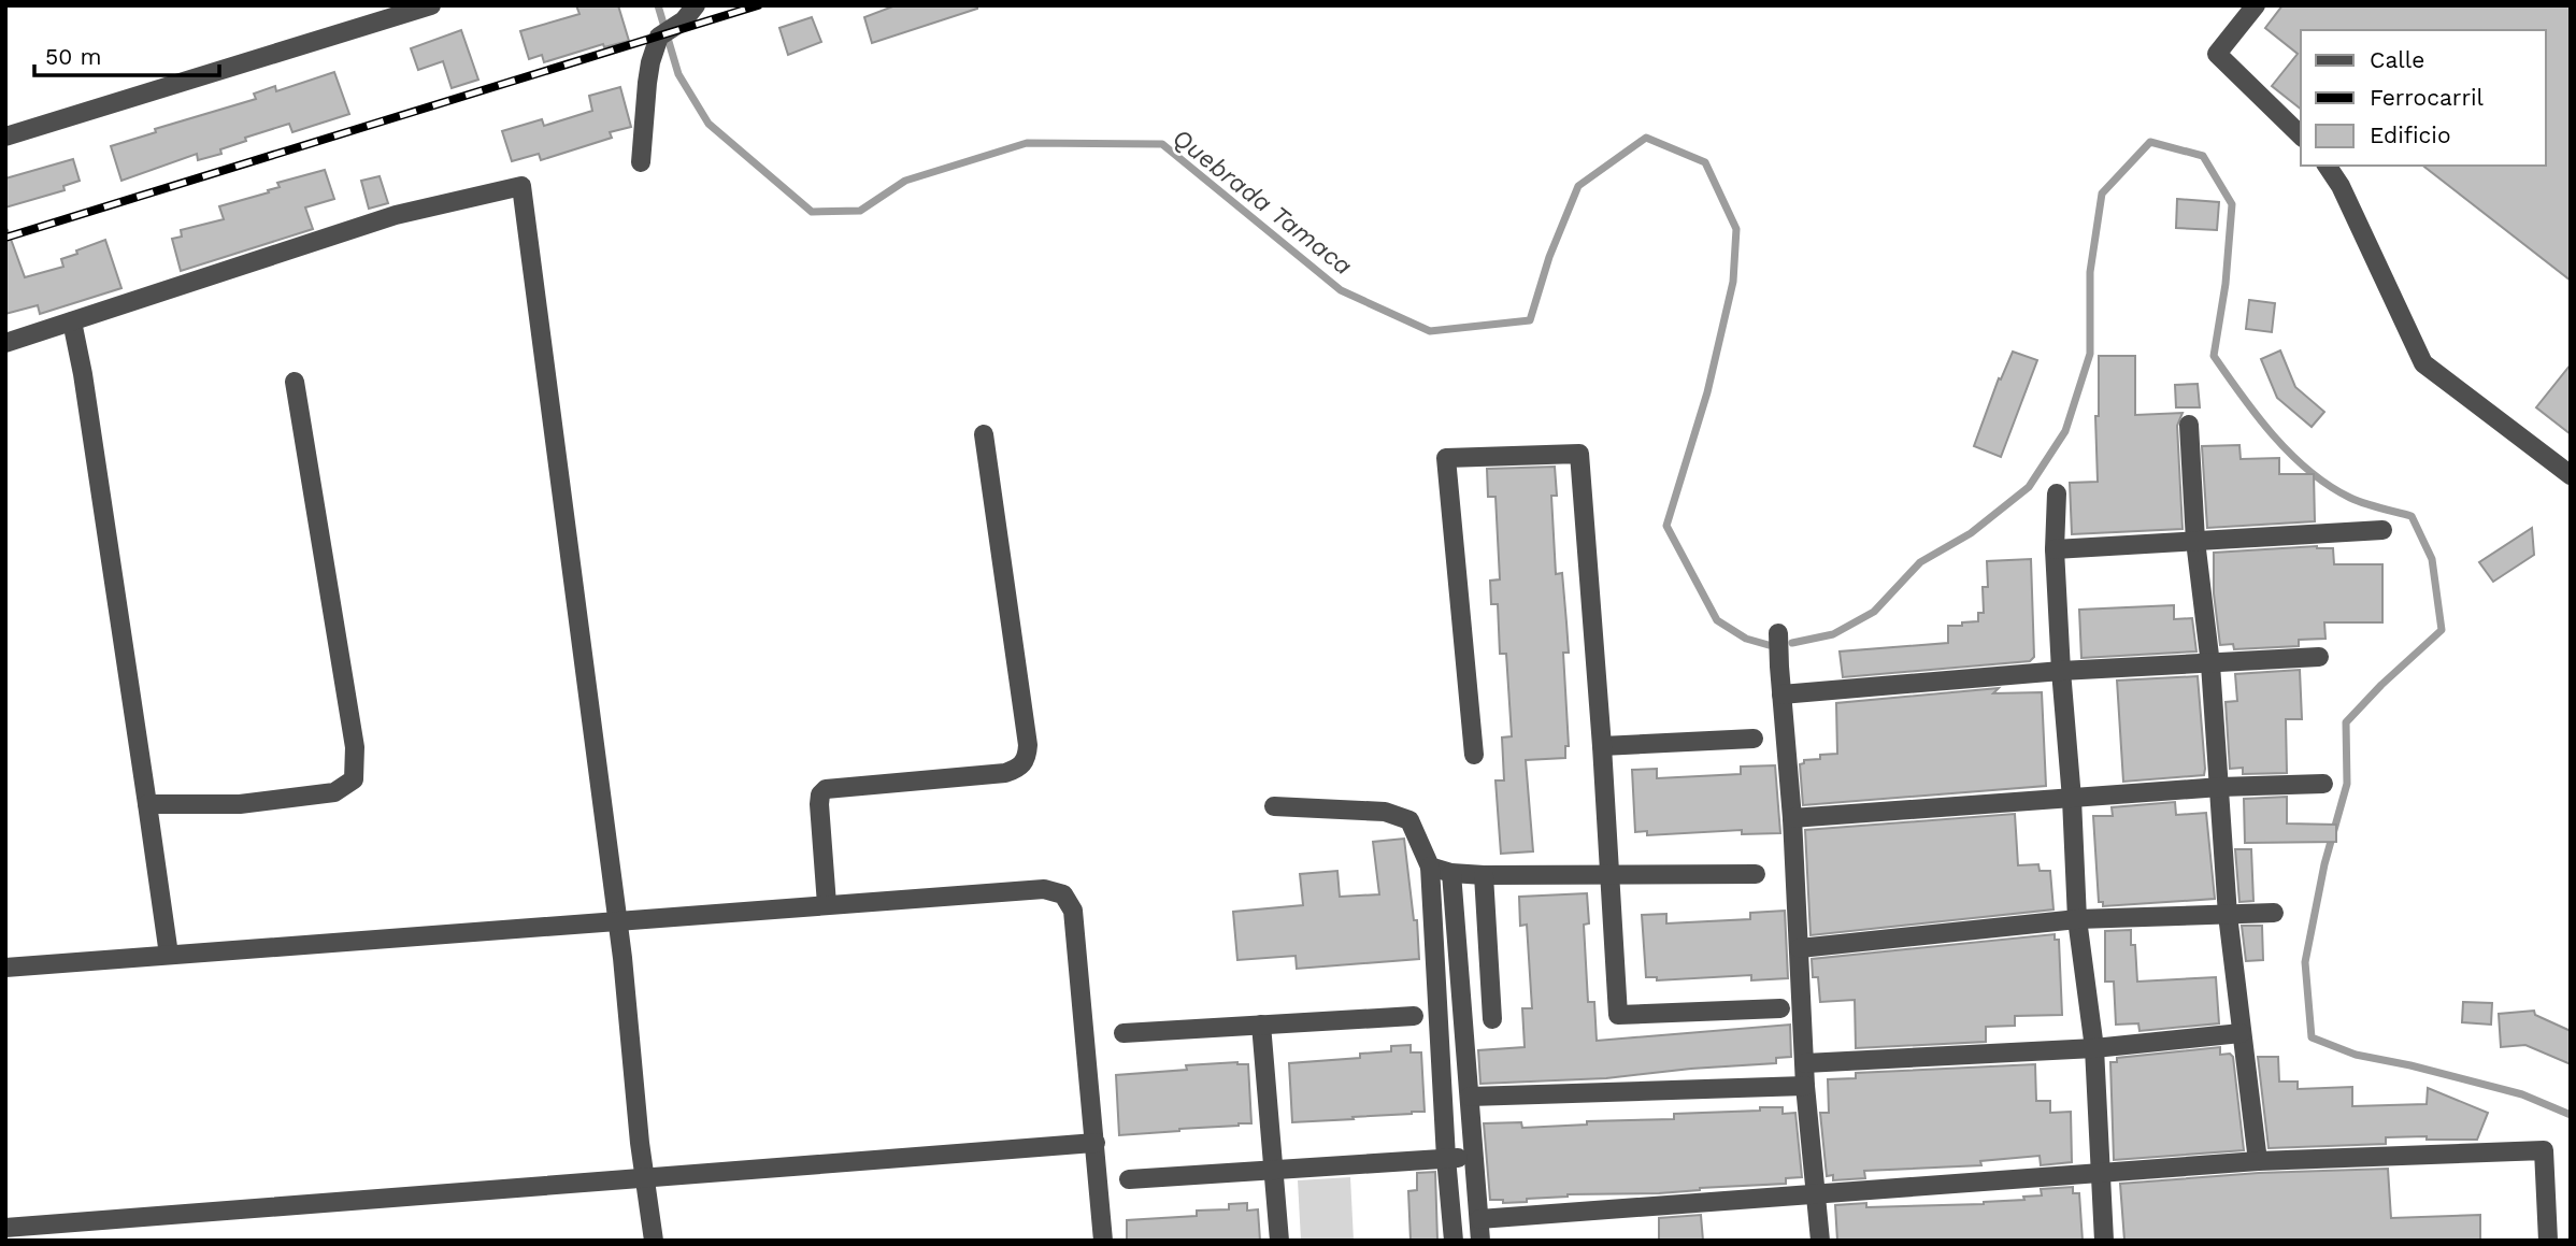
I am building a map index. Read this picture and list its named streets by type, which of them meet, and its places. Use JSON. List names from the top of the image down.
{
  "water": ["Quebrada Tamaca"],
  "legend": ["Calle", "Ferrocarril", "Edificio"],
  "scale_bar": "50 m"
}
